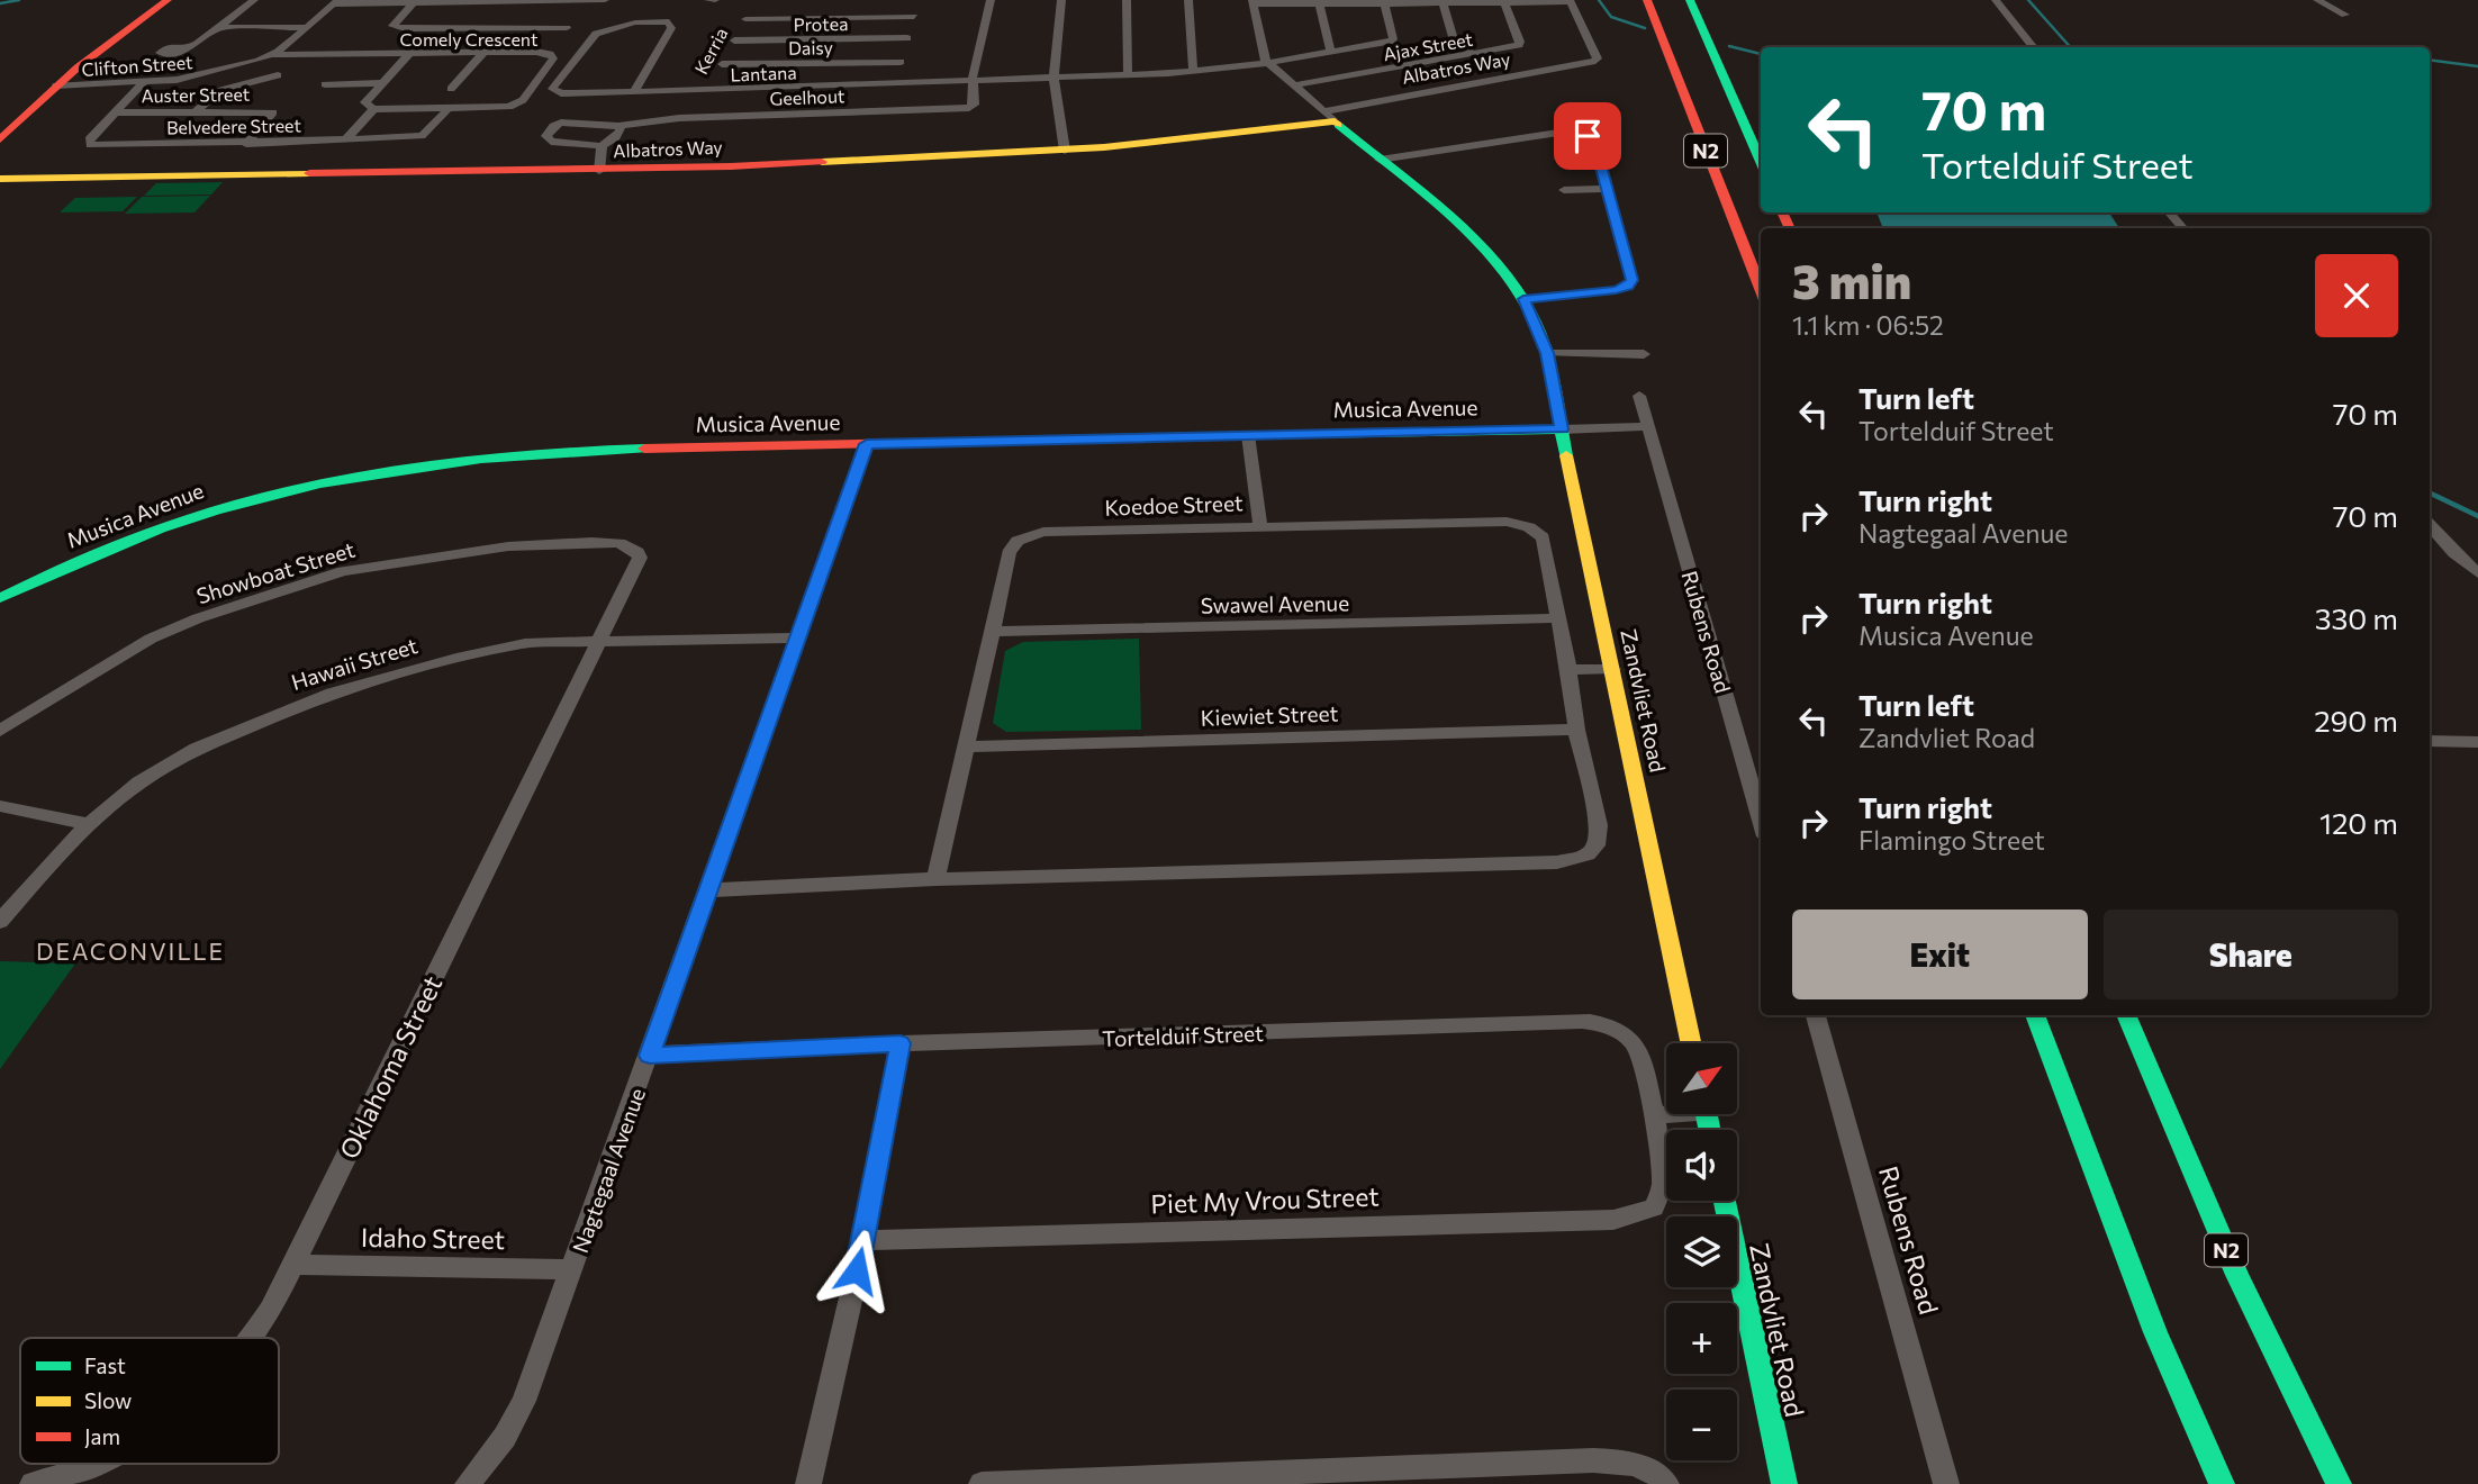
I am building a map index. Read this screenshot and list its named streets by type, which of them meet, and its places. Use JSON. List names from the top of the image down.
{
  "streets": {
    "main road": [
      "Albatros Way",
      "N2",
      "Musica Avenue",
      "Zandvliet Road"
    ],
    "street": [
      "Protea",
      "Comely Crescent",
      "Ajax Street",
      "Daisy",
      "Kerria",
      "Clifton Street",
      "Lantana",
      "Auster Street",
      "Geelhout",
      "Belvedere Street",
      "Koedoe Street",
      "Showboat Street",
      "Swawel Avenue",
      "Rubens Road",
      "Hawaii Street",
      "Kiewiet Street",
      "Tortelduif Street",
      "Oklahoma Street",
      "Nagtegaal Avenue",
      "Piet My Vrou Street",
      "Idaho Street"
    ]
  },
  "crossings": [
    ["Protea", "Kerria"],
    ["Comely Crescent", "Clifton Street"],
    ["Comely Crescent", "Belvedere Street"],
    ["Daisy", "Kerria"],
    ["Kerria", "Lantana"],
    ["Kerria", "Geelhout"],
    ["Clifton Street", "Belvedere Street"],
    ["Albatros Way", "Zandvliet Road"],
    ["Lantana", "Geelhout"],
    ["Auster Street", "Belvedere Street"],
    ["Musica Avenue", "Zandvliet Road"],
    ["Musica Avenue", "Nagtegaal Avenue"],
    ["Koedoe Street", "Swawel Avenue"],
    ["Koedoe Street", "Kiewiet Street"],
    ["Koedoe Street", "Nagtegaal Avenue"],
    ["Showboat Street", "Oklahoma Street"],
    ["Hawaii Street", "Oklahoma Street"],
    ["Hawaii Street", "Nagtegaal Avenue"],
    ["Tortelduif Street", "Nagtegaal Avenue"],
    ["Tortelduif Street", "Piet My Vrou Street"],
    ["Oklahoma Street", "Idaho Street"],
    ["Nagtegaal Avenue", "Idaho Street"]
  ],
  "districts": ["DEACONVILLE"],
  "legend": ["Fast", "Slow", "Jam"],
  "north": "top right",
  "page": {
    "turn": ["70 m", "Tortelduif Street"],
    "heading": ["3 min", "1.1 km · 06:52"],
    "list": [
      {
        "name": "Turn left",
        "note": "Tortelduif Street",
        "value": "70 m"
      },
      {
        "name": "Turn right",
        "note": "Nagtegaal Avenue",
        "value": "70 m"
      },
      {
        "name": "Turn right",
        "note": "Musica Avenue",
        "value": "330 m"
      },
      {
        "name": "Turn left",
        "note": "Zandvliet Road",
        "value": "290 m"
      },
      {
        "name": "Turn right",
        "note": "Flamingo Street",
        "value": "120 m"
      }
    ],
    "buttons": ["Exit", "Share"],
    "map_buttons": ["+", "−"]
  }
}
